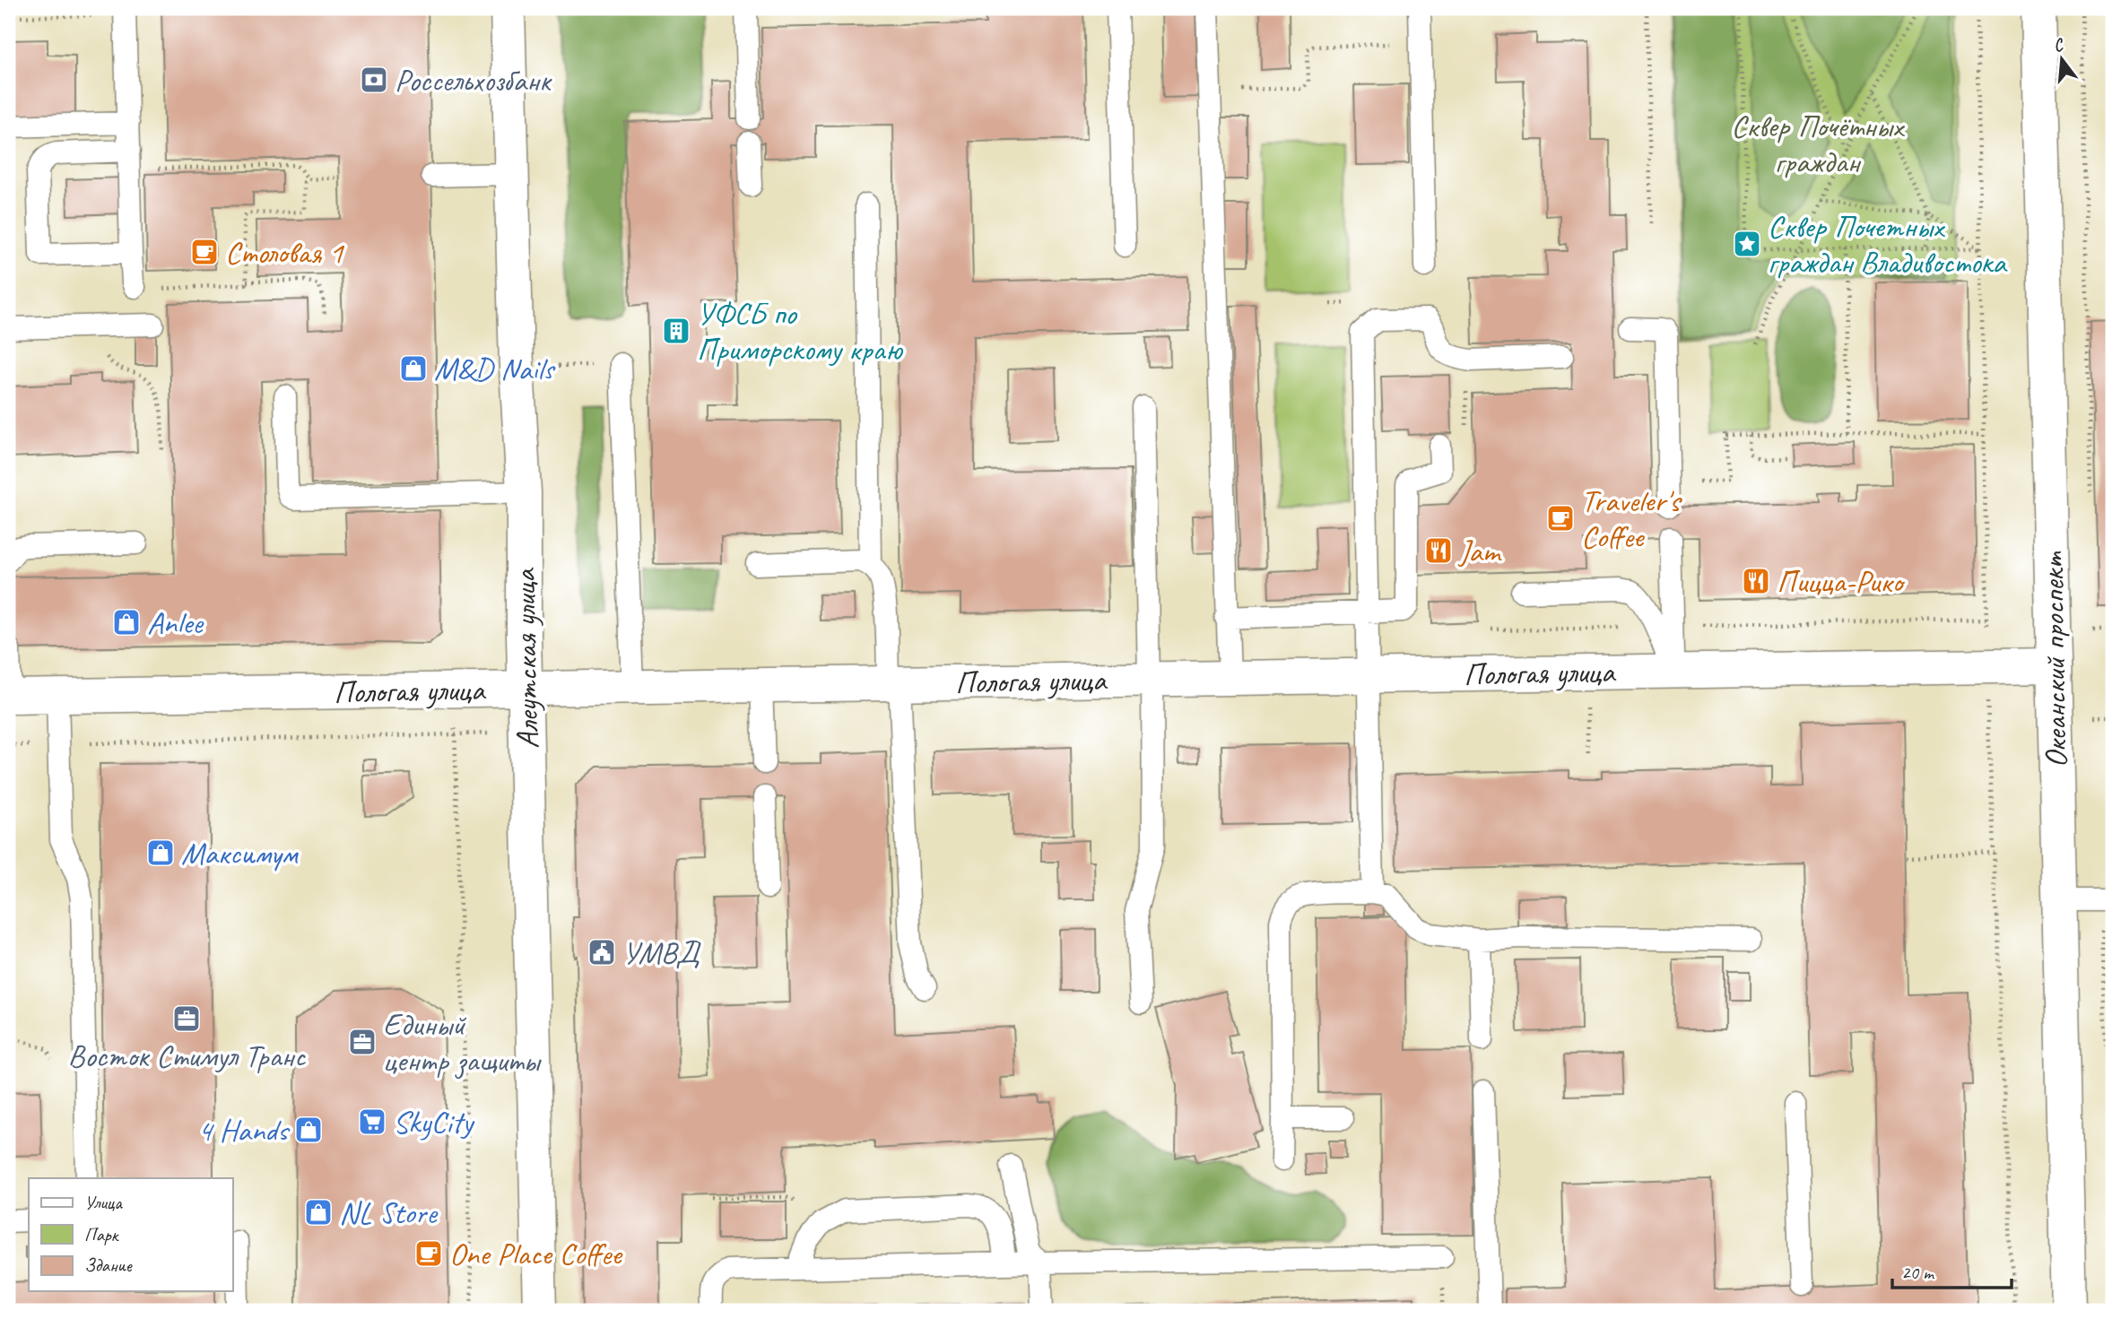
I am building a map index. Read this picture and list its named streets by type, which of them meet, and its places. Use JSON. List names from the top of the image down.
{
  "streets": {
    "main road": ["Алеутская улица", "Океанский проспект", "Пологая улица"]
  },
  "crossings": [
    ["Алеутская улица", "Пологая улица"],
    ["Океанский проспект", "Пологая улица"]
  ],
  "parks": ["Сквер Почётных граждан"],
  "places": {
    "bank": ["Россельхозбанк"],
    "place": ["Сквер Почетных граждан Владивостока"],
    "cafe": ["Столовая 1", "Traveler's Coffee", "One Place Coffee"],
    "building": ["УФСБ по Приморскому краю"],
    "shop": [
      "M&D Nails",
      "Anlee",
      "Максимум",
      "4 Hands",
      "NL Store"
    ],
    "restaurant": ["Jam", "Пицца-Рико"],
    "public building": ["УМВД"],
    "office": ["Восток Стимул Транс", "Единый центр защиты"],
    "supermarket": ["SkyCity"]
  },
  "legend": ["Улица", "Парк", "Здание"],
  "scale_bar": "20 m",
  "north": "top"
}
